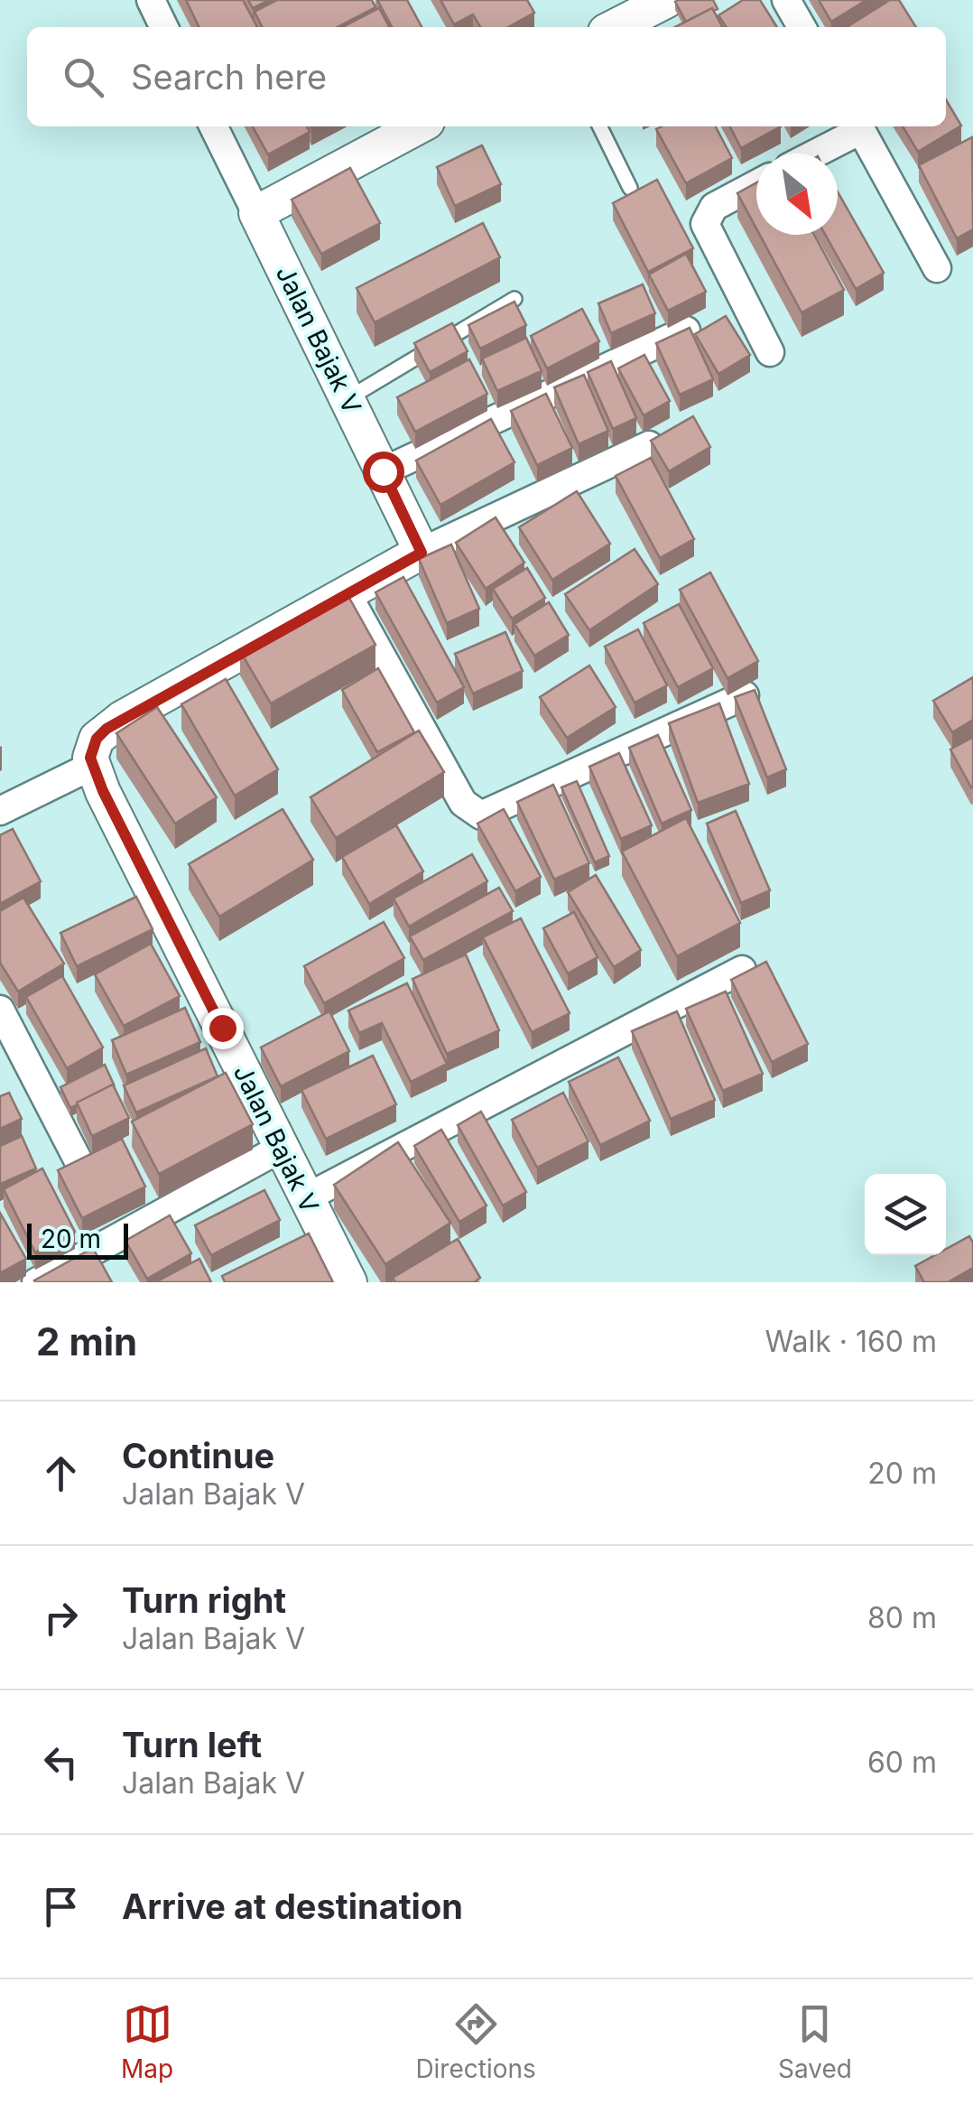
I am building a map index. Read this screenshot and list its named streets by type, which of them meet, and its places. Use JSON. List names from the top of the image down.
{
  "streets": {
    "street": ["Jalan Bajak V"]
  },
  "scale_bar": "20 m",
  "north": "bottom right",
  "page": {
    "search": "Search here",
    "scale": "20 m",
    "heading": ["2 min", "Walk · 160 m"],
    "list": [
      ["Continue", "Jalan Bajak V", "20 m"],
      ["Turn right", "Jalan Bajak V", "80 m"],
      ["Turn left", "Jalan Bajak V", "60 m"],
      "Arrive at destination"
    ],
    "nav": ["Map", "Directions", "Saved"]
  }
}
